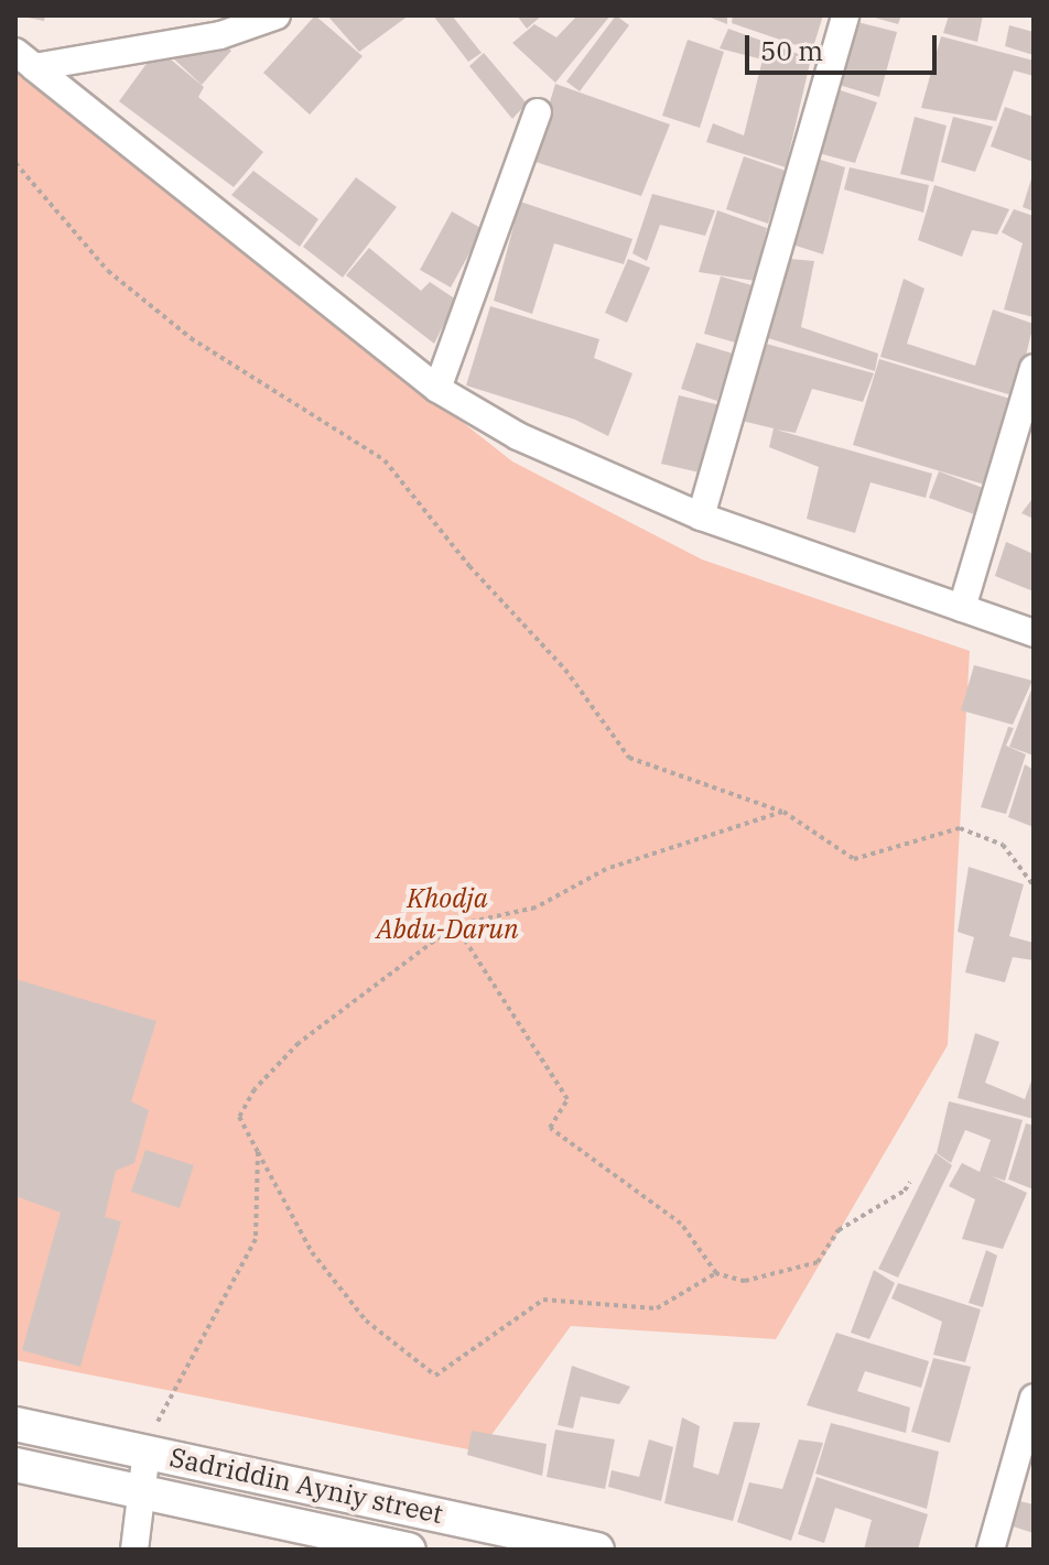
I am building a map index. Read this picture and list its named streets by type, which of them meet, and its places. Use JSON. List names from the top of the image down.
{
  "streets": {
    "main road": ["Sadriddin Ayniy street"]
  },
  "parks": ["Khodja Abdu-Darun"],
  "scale_bar": "50 m"
}
